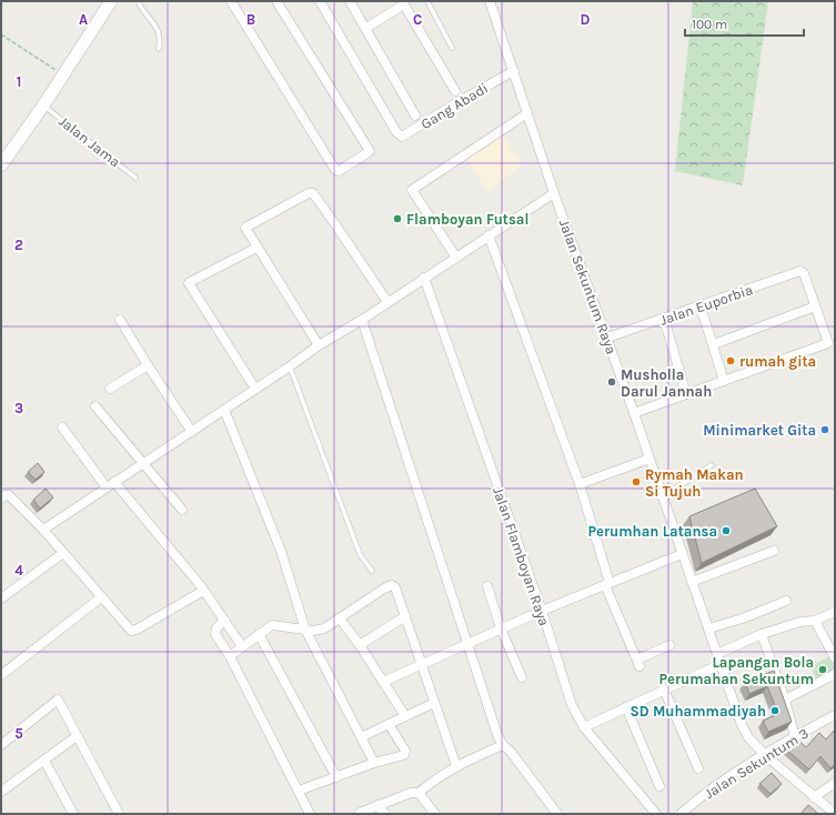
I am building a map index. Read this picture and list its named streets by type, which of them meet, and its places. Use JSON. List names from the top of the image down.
{
  "streets": {
    "street": [
      "Gang Abadi",
      "Jalan Sekuntum Raya",
      "Jalan Euporbia",
      "Jalan Flamboyan Raya",
      "Jalan Sekuntum 3"
    ],
    "lane": ["Jalan Jama"]
  },
  "crossings": [
    ["Gang Abadi", "Jalan Sekuntum Raya"],
    ["Jalan Sekuntum Raya", "Jalan Euporbia"],
    ["Jalan Sekuntum Raya", "Jalan Sekuntum 3"]
  ],
  "places": [
    "Flamboyan Futsal",
    "rumah gita",
    "Musholla Darul Jannah",
    "Minimarket Gita",
    "Rymah Makan Si Tujuh",
    "Perumhan Latansa",
    "Lapangan Bola Perumahan Sekuntum",
    "SD Muhammadiyah"
  ],
  "scale_bar": "100 m",
  "grid": {
    "columns": [
      "A",
      "B",
      "C",
      "D"
    ],
    "rows": [
      "1",
      "2",
      "3",
      "4",
      "5"
    ]
  }
}
